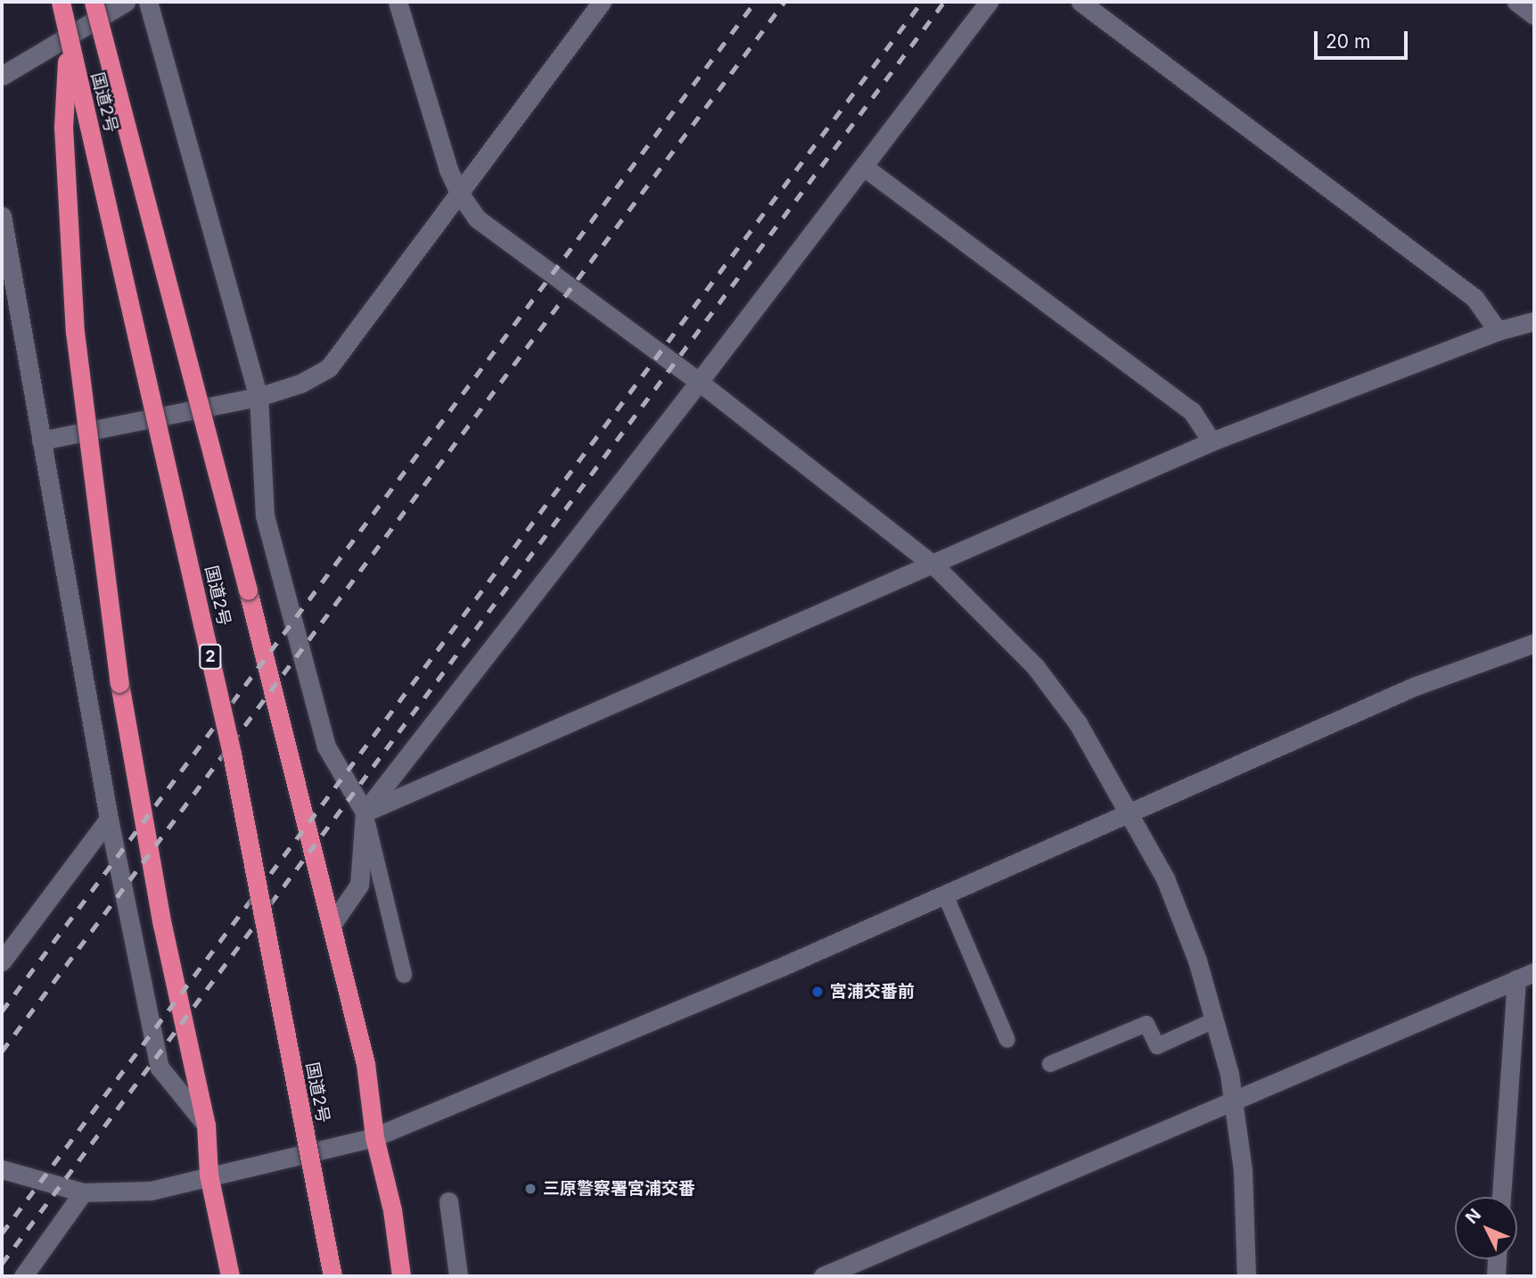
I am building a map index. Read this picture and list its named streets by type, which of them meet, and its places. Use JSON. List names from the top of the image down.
{
  "streets": {
    "highway": ["国道2号", "2"]
  },
  "places": ["宮浦交番前", "三原警察署宮浦交番"],
  "scale_bar": "20 m",
  "north": "top left"
}
